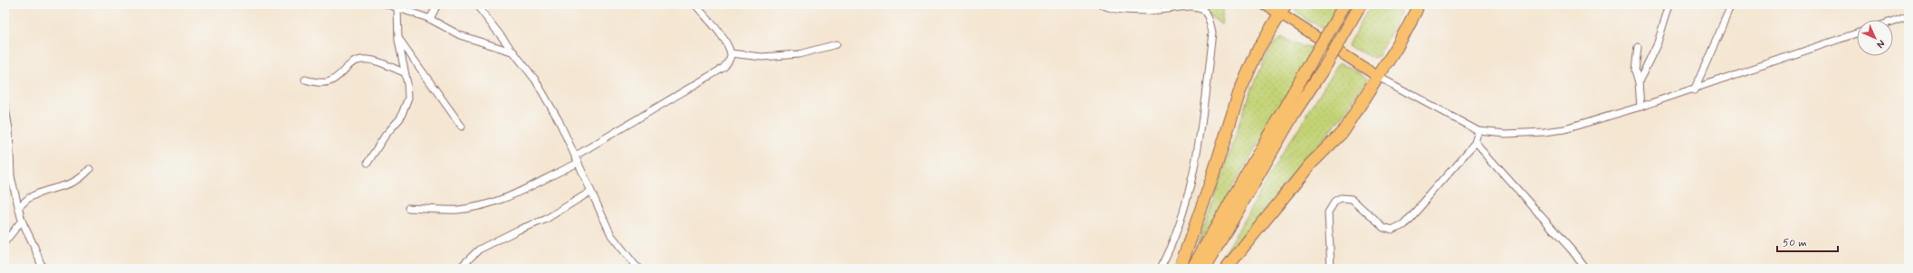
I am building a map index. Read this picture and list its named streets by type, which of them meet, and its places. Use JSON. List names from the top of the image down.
{
  "scale_bar": "50 m",
  "north": "bottom right"
}
